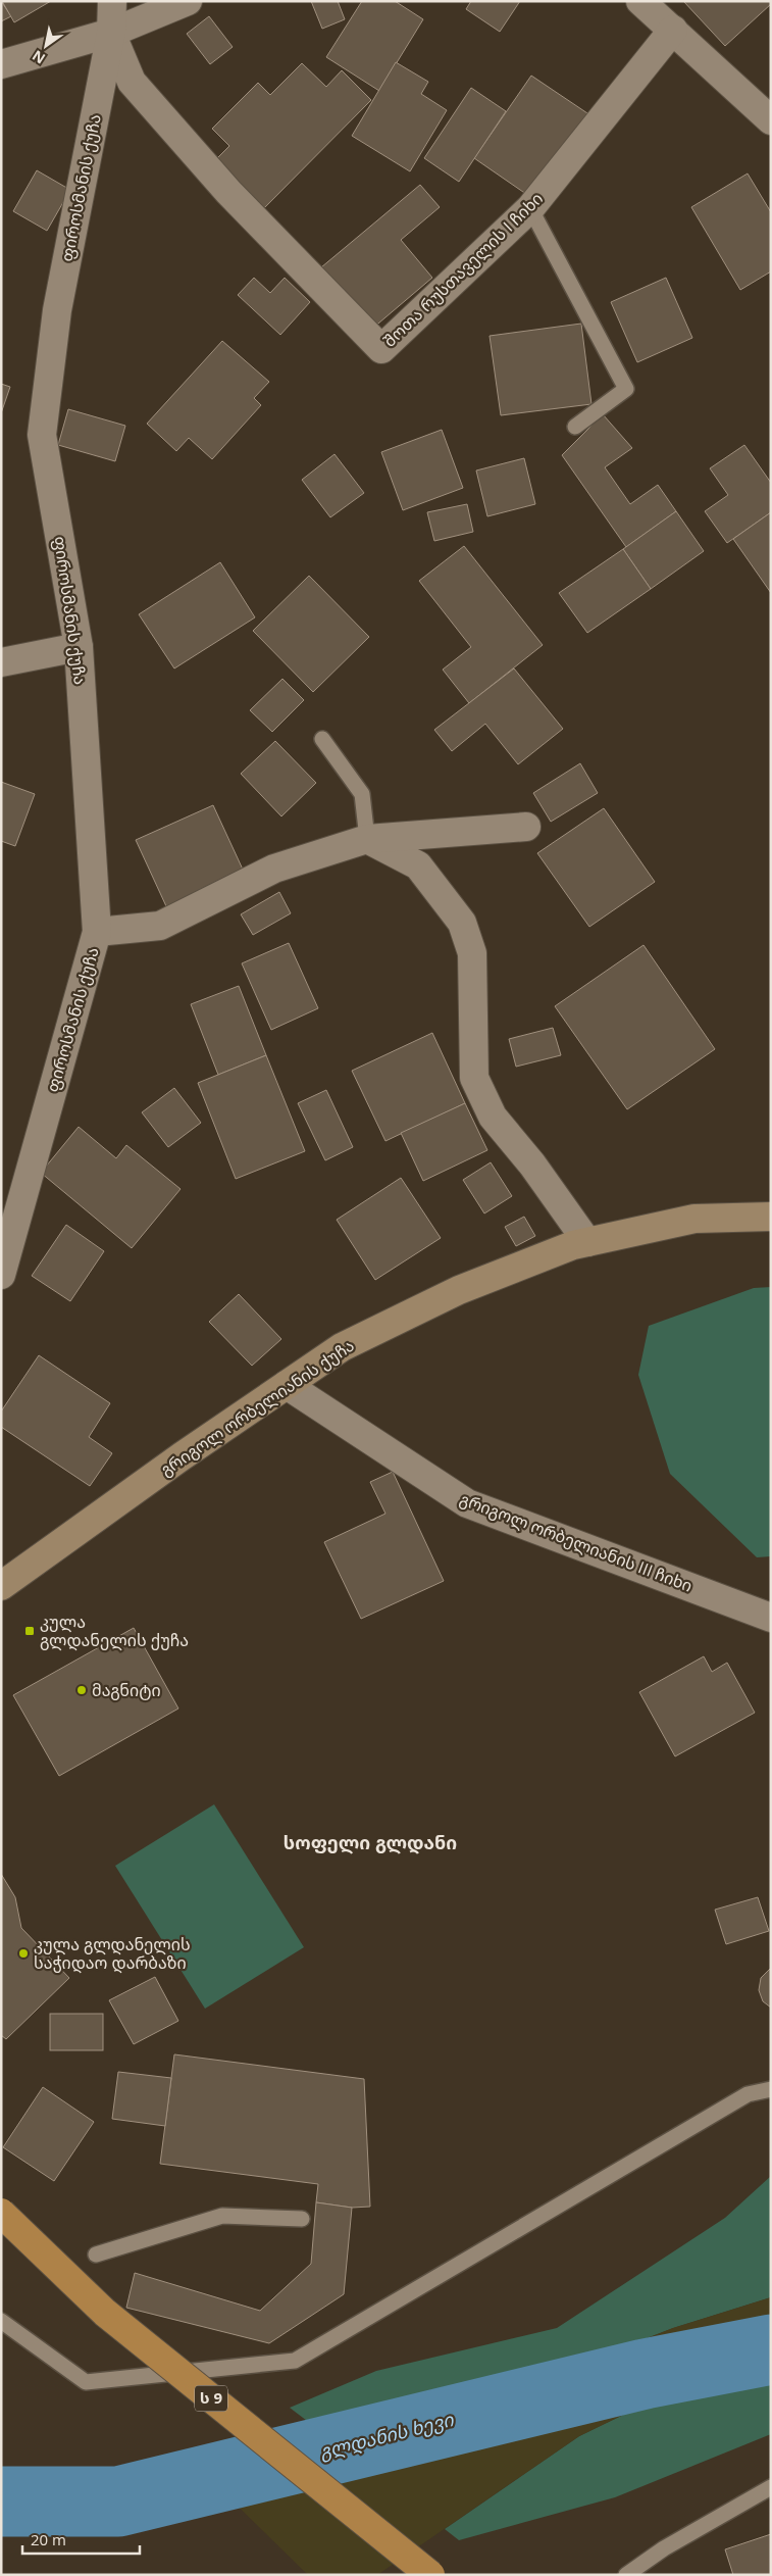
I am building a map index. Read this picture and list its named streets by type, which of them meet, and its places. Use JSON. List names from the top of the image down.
{
  "streets": {
    "highway": ["ს 9"],
    "main road": ["გრიგოლ ორბელიანის ქუჩა"],
    "street": ["ფიროსმანის ქუჩა", "შოთა რუსთაველის I ჩიხი", "გრიგოლ ორბელიანის III ჩიხი"]
  },
  "crossings": [
    ["ფიროსმანის ქუჩა", "შოთა რუსთაველის I ჩიხი"],
    ["გრიგოლ ორბელიანის ქუჩა", "გრიგოლ ორბელიანის III ჩიხი"]
  ],
  "districts": ["სოფელი გლდანი"],
  "water": ["გლდანის ხევი"],
  "places": {
    "transit": ["კულა გლდანელის ქუჩა"],
    "other": ["მაგნიტი", "კულა გლდანელის საჭიდაო დარბაზი"]
  },
  "scale_bar": "20 m",
  "north": "bottom left"
}
